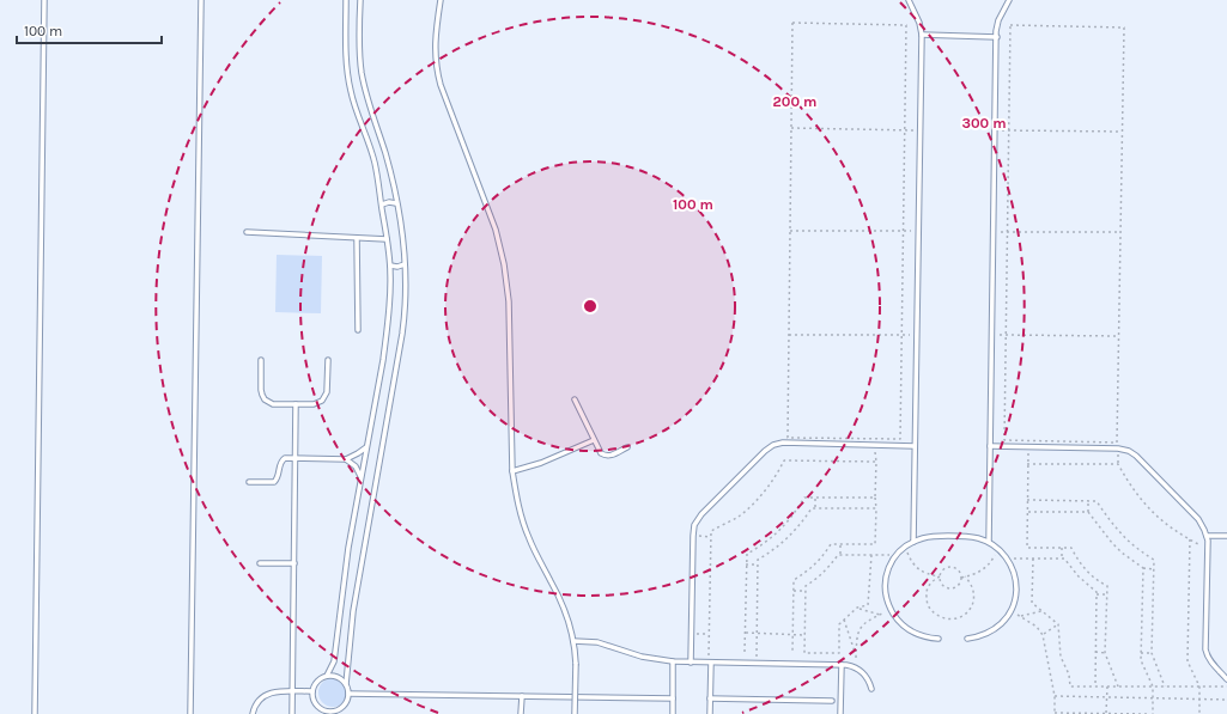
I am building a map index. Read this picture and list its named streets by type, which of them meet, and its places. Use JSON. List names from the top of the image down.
{
  "scale_bar": "100 m",
  "rings": ["200 m", "300 m", "100 m"]
}
